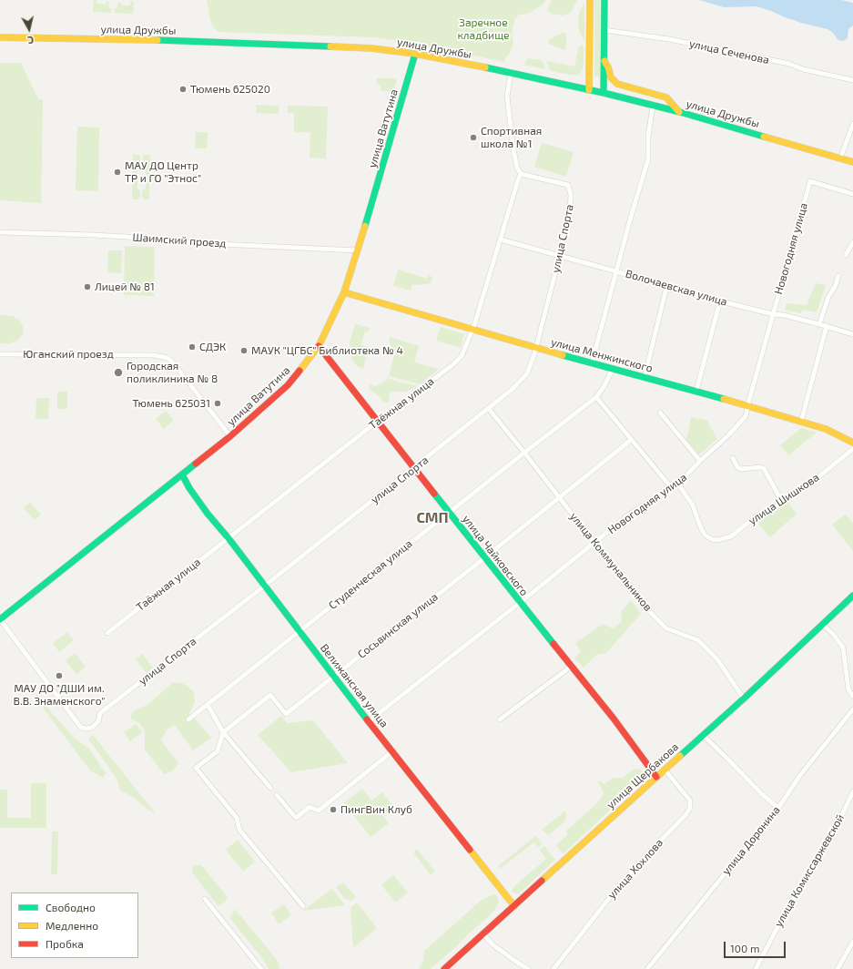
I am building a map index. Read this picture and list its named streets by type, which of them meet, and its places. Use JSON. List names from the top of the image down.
{
  "streets": {
    "main road": [
      "улица Дружбы",
      "улица Ватутина",
      "улица Менжинского",
      "улица Чайковского",
      "Велижанская улица",
      "улица Щербакова"
    ],
    "street": [
      "улица Сеченова",
      "улица Спорта",
      "Шаимский проезд",
      "Новогодняя улица",
      "Волочаевская улица",
      "Юганский проезд",
      "Таёжная улица",
      "улица Шишкова",
      "улица Коммунальников",
      "Студенческая улица",
      "Сосьвинская улица",
      "улица Доронина",
      "улица Хохлова",
      "улица Комиссаржевской"
    ]
  },
  "crossings": [
    ["улица Дружбы", "улица Ватутина"],
    ["улица Ватутина", "улица Спорта"],
    ["улица Ватутина", "Шаимский проезд"],
    ["улица Ватутина", "Юганский проезд"],
    ["улица Ватутина", "улица Менжинского"],
    ["улица Ватутина", "улица Чайковского"],
    ["улица Ватутина", "Велижанская улица"],
    ["улица Спорта", "Волочаевская улица"],
    ["улица Спорта", "улица Менжинского"],
    ["улица Спорта", "Таёжная улица"],
    ["улица Спорта", "улица Чайковского"],
    ["улица Спорта", "улица Коммунальников"],
    ["улица Спорта", "Велижанская улица"],
    ["Новогодняя улица", "Волочаевская улица"],
    ["Новогодняя улица", "улица Менжинского"],
    ["Новогодняя улица", "улица Шишкова"],
    ["Новогодняя улица", "улица Чайковского"],
    ["Новогодняя улица", "улица Коммунальников"],
    ["Новогодняя улица", "Велижанская улица"],
    ["Волочаевская улица", "Таёжная улица"],
    ["улица Менжинского", "Таёжная улица"],
    ["улица Менжинского", "Студенческая улица"],
    ["Таёжная улица", "улица Чайковского"],
    ["Таёжная улица", "Велижанская улица"],
    ["улица Чайковского", "Студенческая улица"],
    ["улица Чайковского", "Сосьвинская улица"],
    ["улица Чайковского", "улица Щербакова"],
    ["улица Коммунальников", "Студенческая улица"],
    ["улица Коммунальников", "Сосьвинская улица"],
    ["улица Коммунальников", "улица Щербакова"],
    ["Студенческая улица", "Велижанская улица"],
    ["Сосьвинская улица", "Велижанская улица"],
    ["Велижанская улица", "улица Щербакова"],
    ["улица Щербакова", "улица Хохлова"]
  ],
  "districts": ["СМП"],
  "parks": ["Заречное кладбище"],
  "places": [
    "Тюмень 625020",
    "Спортивная школа №1",
    "МАУ ДО Центр ТР и ГО \"Этнос\"",
    "Лицей № 81",
    "СДЭК",
    "МАУК \"ЦГБС\" Библиотека № 4",
    "Городская поликлиника № 8",
    "Тюмень 625031",
    "МАУ ДО \"ДШИ им. В.В. Знаменского\"",
    "ПингВин Клуб"
  ],
  "legend": ["Свободно", "Медленно", "Пробка"],
  "scale_bar": "100 m",
  "north": "bottom"
}
